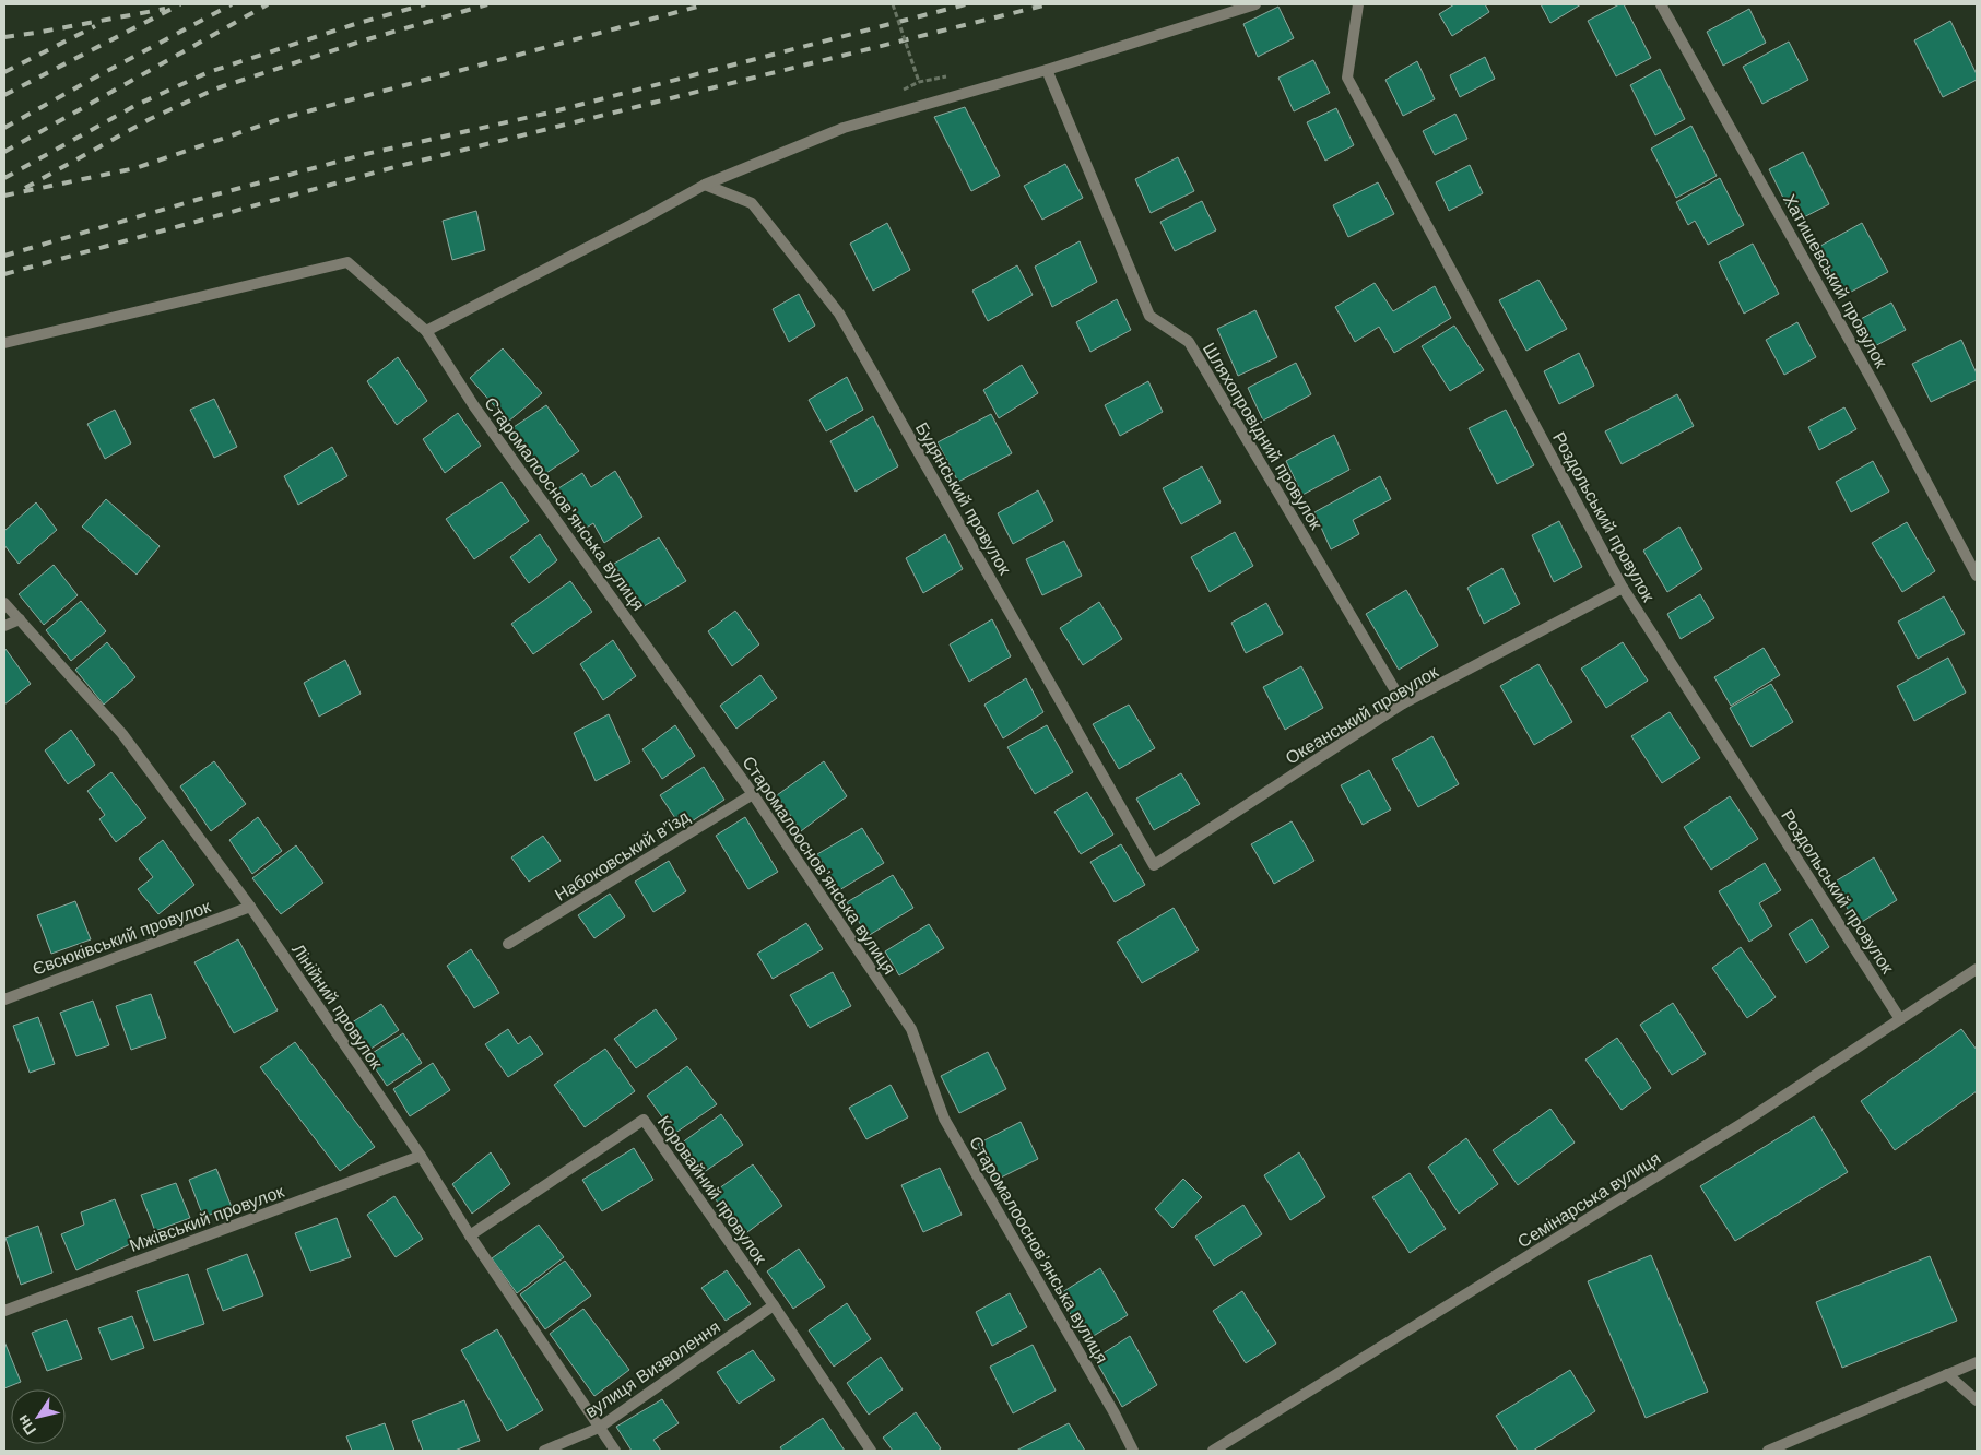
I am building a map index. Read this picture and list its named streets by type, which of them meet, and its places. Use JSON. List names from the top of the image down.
{
  "streets": {
    "street": [
      "Хатишевський провулок",
      "Шляхопровідний провулок",
      "Будянський провулок",
      "Старомалооснов’янська вулиця",
      "Роздольський провулок",
      "Океанський провулок",
      "Набоковський в’їзд",
      "Євсюківський провулок",
      "Лінійний провулок",
      "Коровайний провулок",
      "Семінарська вулиця",
      "Мжівський провулок",
      "вулиця Визволення"
    ]
  },
  "crossings": [
    ["Шляхопровідний провулок", "Океанський провулок"],
    ["Будянський провулок", "Океанський провулок"],
    ["Старомалооснов’янська вулиця", "Набоковський в’їзд"],
    ["Роздольський провулок", "Океанський провулок"],
    ["Роздольський провулок", "Семінарська вулиця"],
    ["Євсюківський провулок", "Лінійний провулок"],
    ["Лінійний провулок", "Коровайний провулок"],
    ["Лінійний провулок", "Мжівський провулок"],
    ["Лінійний провулок", "вулиця Визволення"],
    ["Коровайний провулок", "вулиця Визволення"]
  ],
  "north": "bottom left"
}
